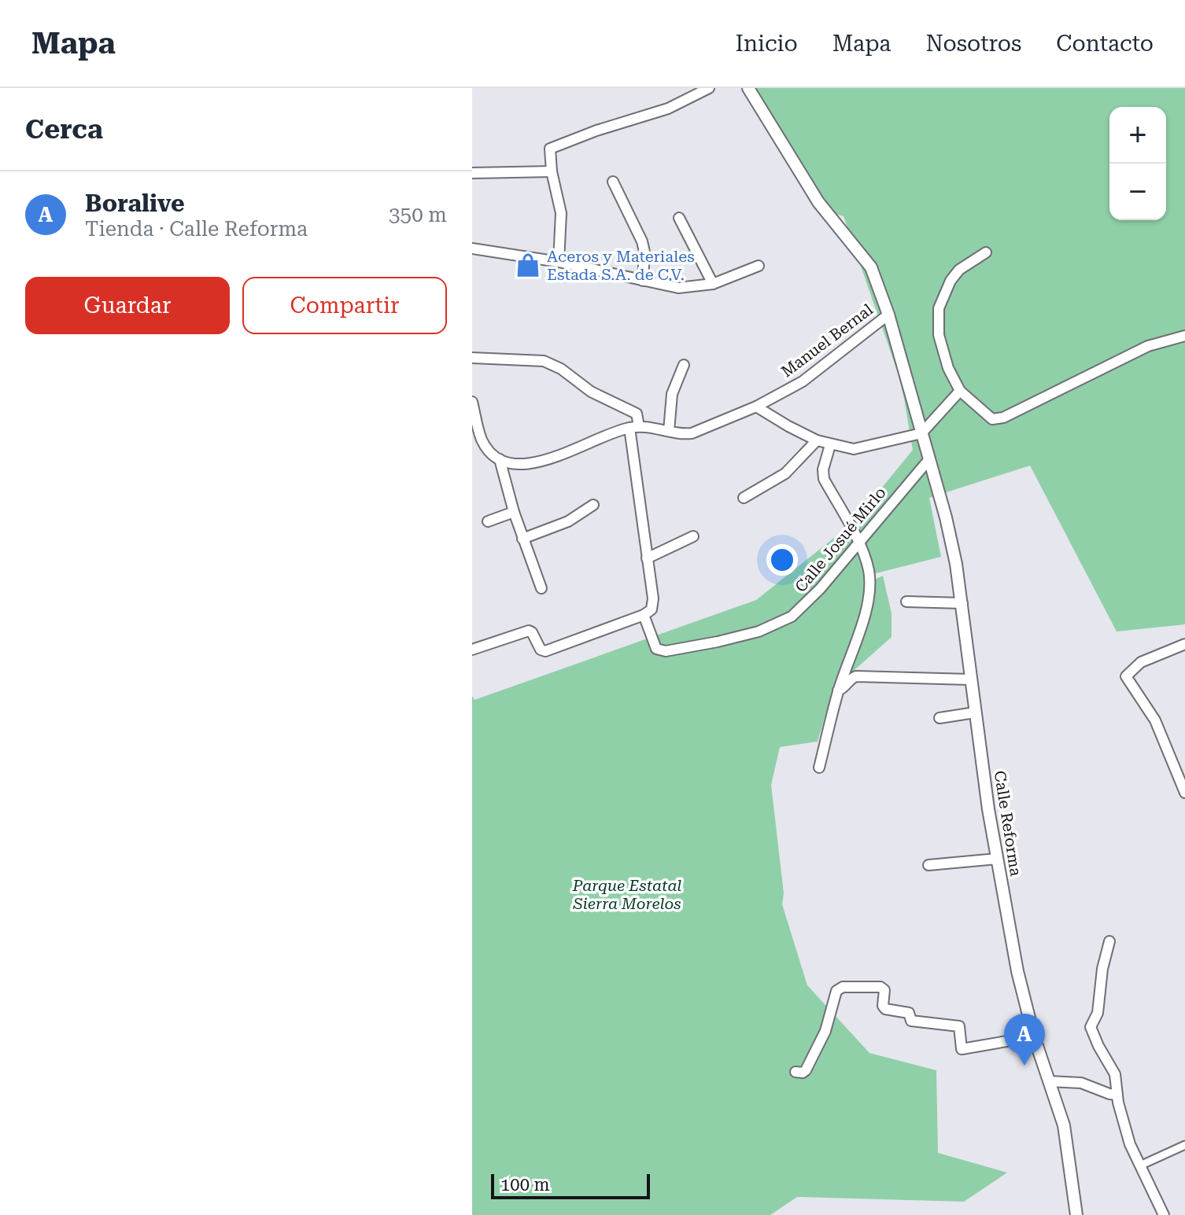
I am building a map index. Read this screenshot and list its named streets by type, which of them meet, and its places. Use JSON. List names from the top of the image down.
{
  "streets": {
    "street": ["Manuel Bernal", "Calle Josué Mirlo", "Calle Reforma"]
  },
  "crossings": [
    ["Manuel Bernal", "Calle Reforma"],
    ["Calle Josué Mirlo", "Calle Reforma"]
  ],
  "parks": ["Parque Estatal Sierra Morelos"],
  "places": {
    "shop": ["Aceros y Materiales Estada S.A. de C.V."]
  },
  "scale_bar": "100 m",
  "page": {
    "header": "Mapa",
    "nav": [
      "Inicio",
      "Mapa",
      "Nosotros",
      "Contacto"
    ],
    "heading": "Cerca",
    "map_buttons": ["+", "−"],
    "list": [
      {
        "mark": "A",
        "name": "Boralive",
        "note": "Tienda · Calle Reforma",
        "value": "350 m"
      }
    ],
    "buttons": ["Guardar", "Compartir"],
    "pins": "A",
    "scale": "100 m"
  }
}
